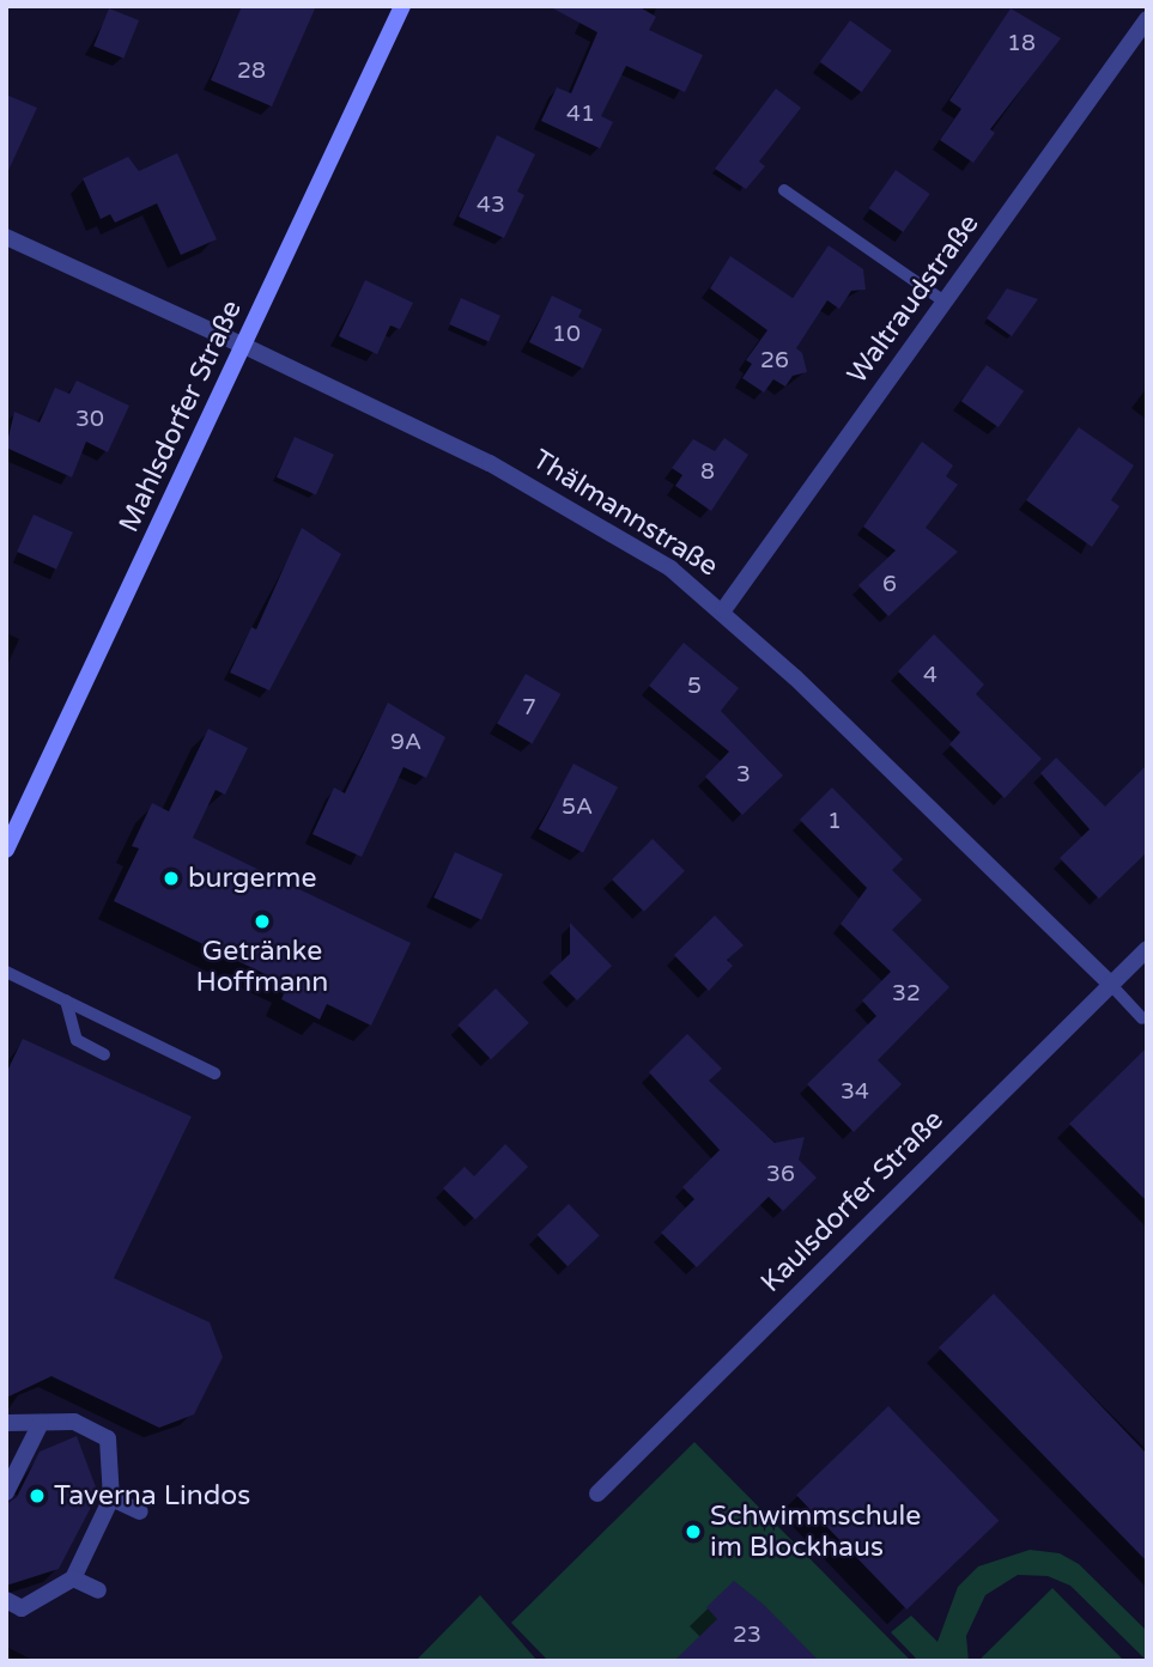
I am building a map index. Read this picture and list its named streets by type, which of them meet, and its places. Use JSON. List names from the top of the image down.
{
  "streets": {
    "main road": ["Mahlsdorfer Straße"],
    "street": ["Waltraudstraße", "Thälmannstraße", "Kaulsdorfer Straße"]
  },
  "crossings": [
    ["Waltraudstraße", "Thälmannstraße"],
    ["Mahlsdorfer Straße", "Thälmannstraße"],
    ["Thälmannstraße", "Kaulsdorfer Straße"]
  ],
  "places": [
    "burgerme",
    "Getränke Hoffmann",
    "Taverna Lindos",
    "Schwimmschule im Blockhaus"
  ],
  "house_numbers": [
    "18",
    "28",
    "41",
    "43",
    "10",
    "26",
    "30",
    "8",
    "6",
    "4",
    "5",
    "7",
    "9A",
    "3",
    "5A",
    "1",
    "32",
    "34",
    "36",
    "23"
  ]
}
